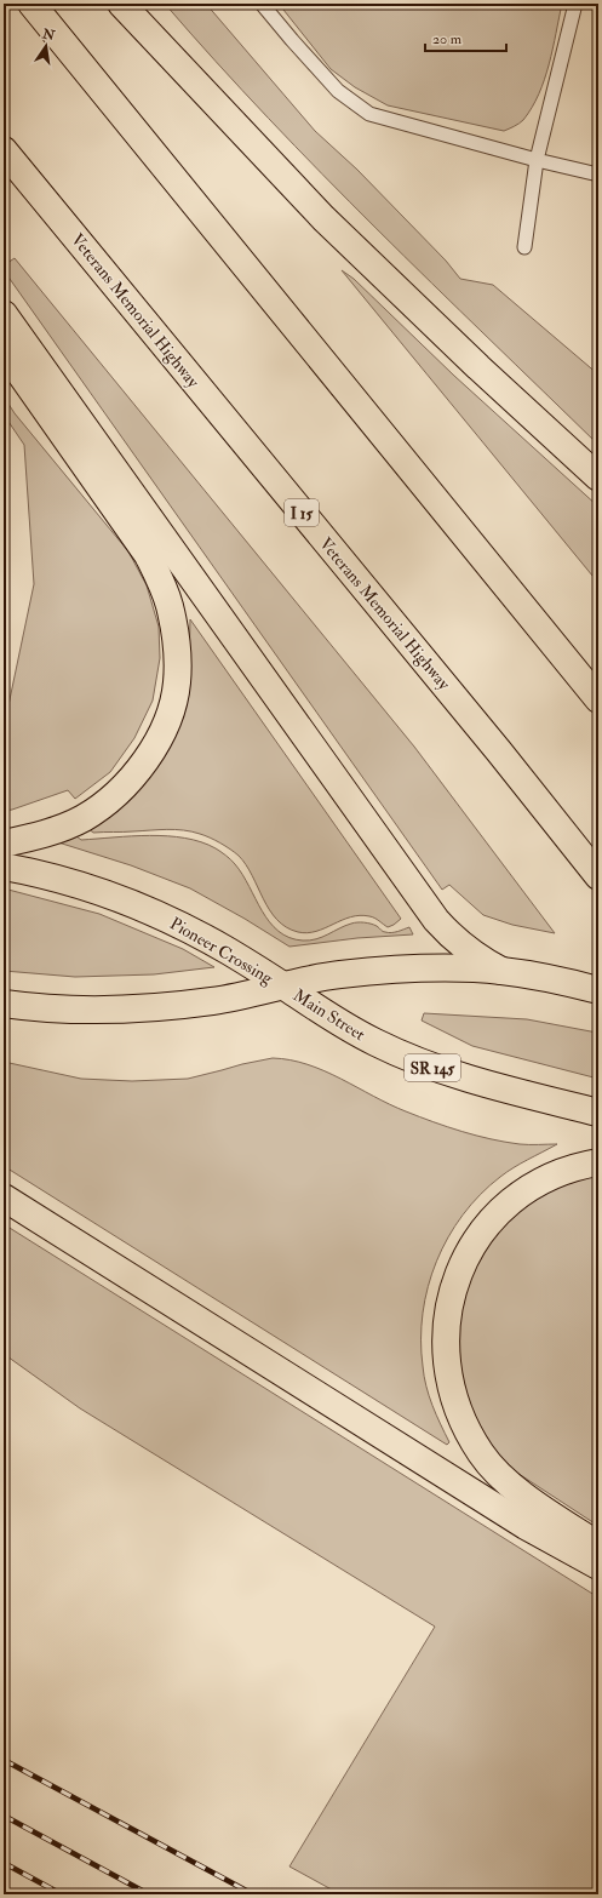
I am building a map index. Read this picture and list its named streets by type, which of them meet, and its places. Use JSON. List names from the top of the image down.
{
  "streets": {
    "highway": [
      "Veterans Memorial Highway",
      "I 15",
      "Pioneer Crossing",
      "Main Street",
      "SR 145"
    ]
  },
  "crossings": [
    ["Pioneer Crossing", "Main Street"]
  ],
  "scale_bar": "20 m",
  "north": "top"
}
